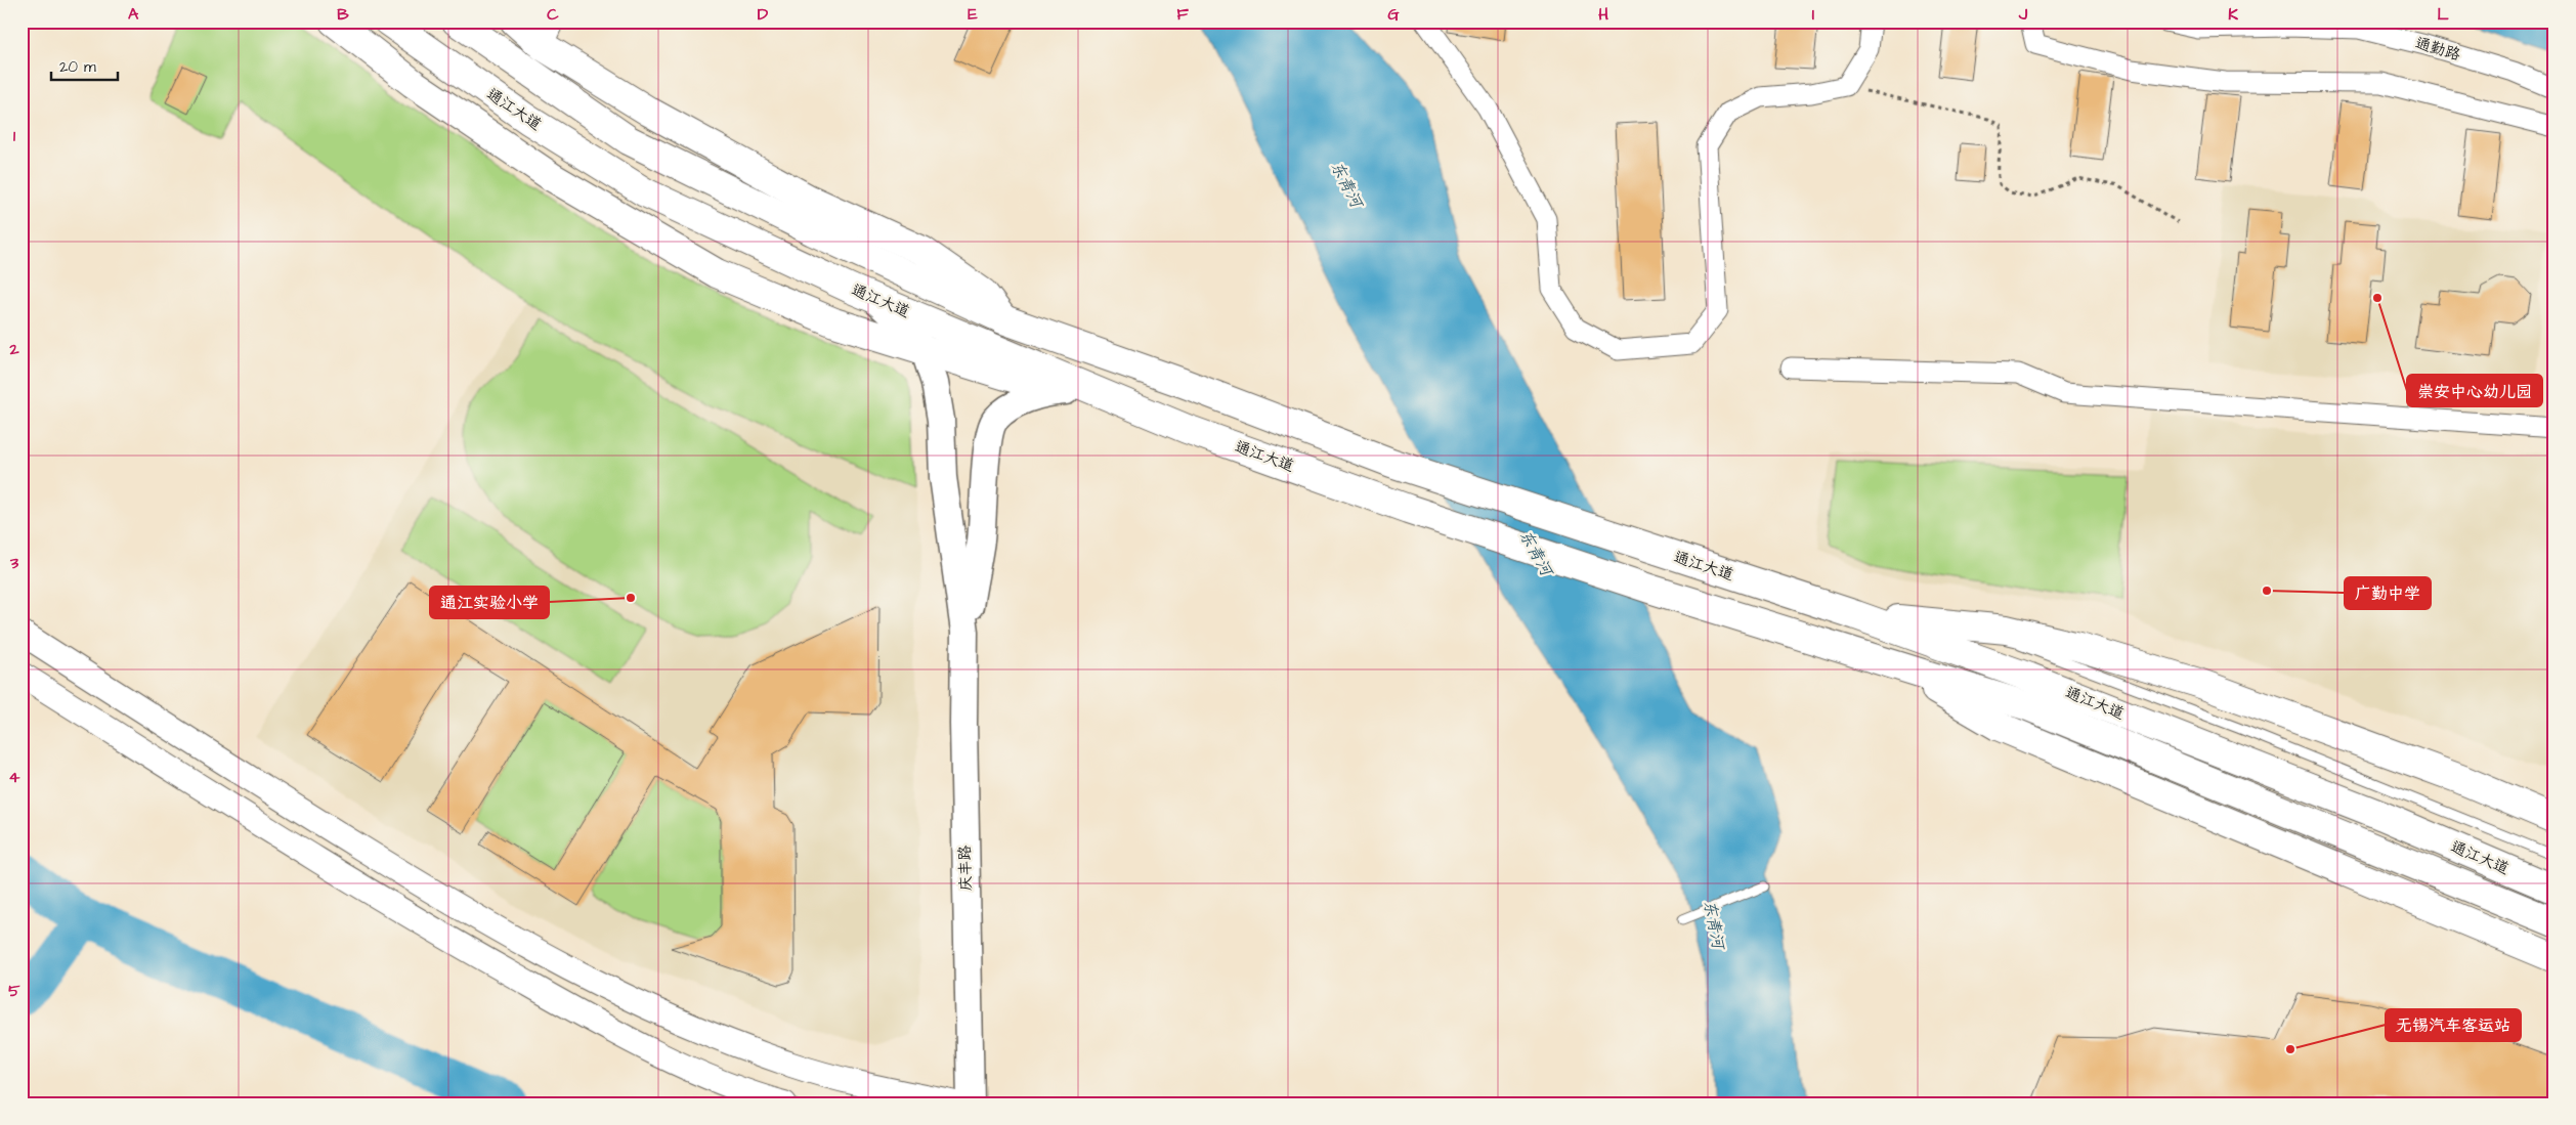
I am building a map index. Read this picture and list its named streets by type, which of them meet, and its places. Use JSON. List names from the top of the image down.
{
  "streets": {
    "main road": ["通江大道", "庆丰路"],
    "street": ["通勤路"]
  },
  "water": ["东青河"],
  "places": [
    "崇安中心幼儿园",
    "广勤中学",
    "通江实验小学",
    "无锡汽车客运站"
  ],
  "scale_bar": "20 m",
  "grid": {
    "columns": [
      "A",
      "B",
      "C",
      "D",
      "E",
      "F",
      "G",
      "H",
      "I",
      "J",
      "K",
      "L"
    ],
    "rows": [
      "1",
      "2",
      "3",
      "4",
      "5"
    ]
  }
}
